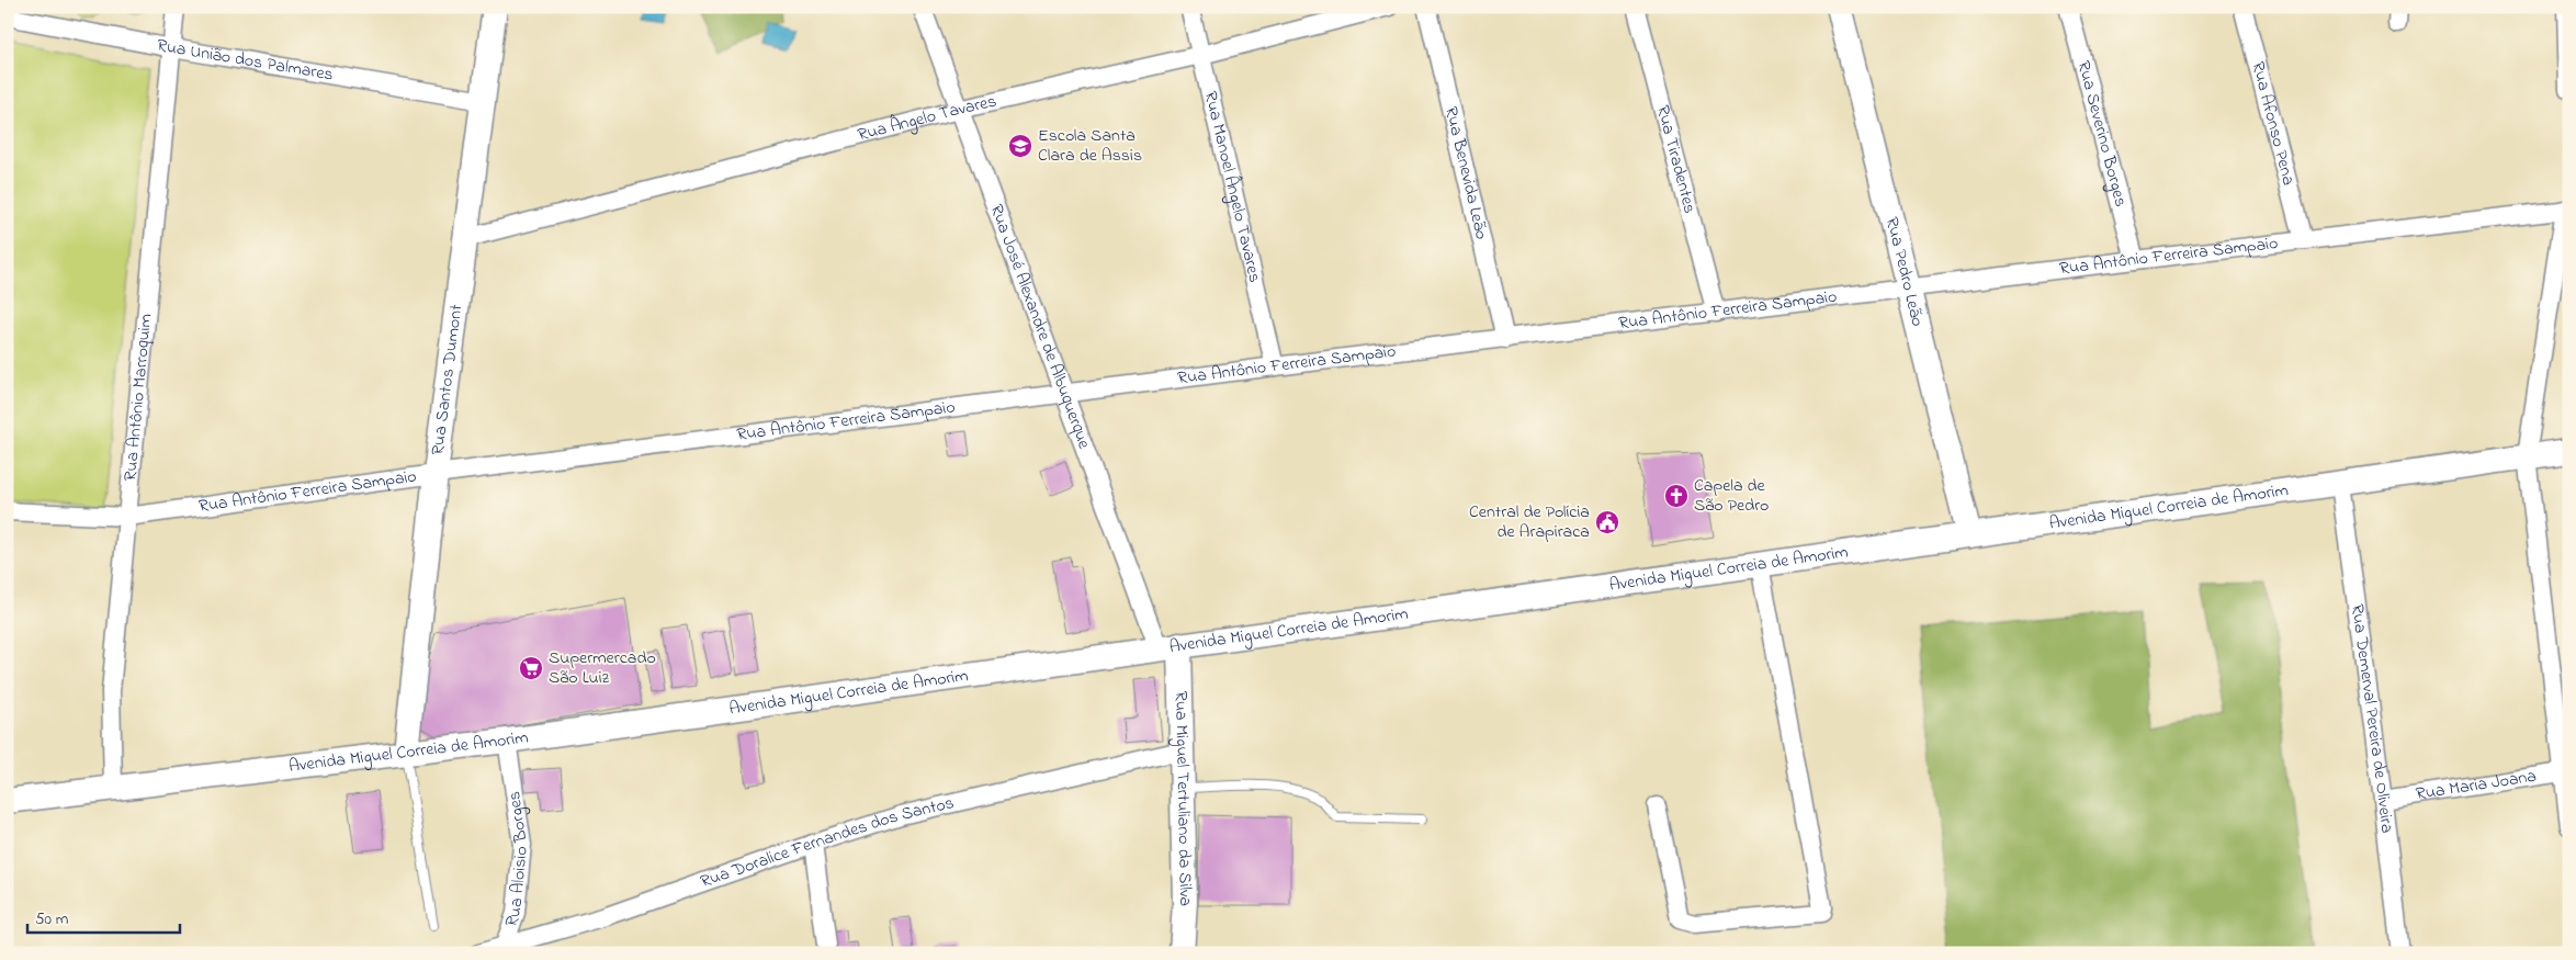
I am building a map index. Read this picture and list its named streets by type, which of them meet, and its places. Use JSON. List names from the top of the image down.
{
  "streets": {
    "street": [
      "Rua União dos Palmares",
      "Rua Ângelo Tavares",
      "Rua Afonso Pena",
      "Rua Severino Borges",
      "Rua Tiradentes",
      "Rua Benevida Leão",
      "Rua Manoel Ângelo Tavares",
      "Rua Antônio Ferreira Sampaio",
      "Rua Pedro Leão",
      "Rua José Alexandre de Albuquerque",
      "Rua Santos Dumont",
      "Rua Antônio Marroquim",
      "Avenida Miguel Correia de Amorim",
      "Rua Demerval Pereira de Oliveira",
      "Rua Maria Joana",
      "Rua Miguel Tertuliano da Silva",
      "Rua Doralice Fernandes dos Santos",
      "Rua Aloisio Borges"
    ]
  },
  "crossings": [
    ["Rua União dos Palmares", "Rua Santos Dumont"],
    ["Rua União dos Palmares", "Rua Antônio Marroquim"],
    ["Rua Ângelo Tavares", "Rua Manoel Ângelo Tavares"],
    ["Rua Ângelo Tavares", "Rua José Alexandre de Albuquerque"],
    ["Rua Ângelo Tavares", "Rua Santos Dumont"],
    ["Rua Afonso Pena", "Rua Antônio Ferreira Sampaio"],
    ["Rua Severino Borges", "Rua Antônio Ferreira Sampaio"],
    ["Rua Tiradentes", "Rua Antônio Ferreira Sampaio"],
    ["Rua Benevida Leão", "Rua Antônio Ferreira Sampaio"],
    ["Rua Manoel Ângelo Tavares", "Rua Antônio Ferreira Sampaio"],
    ["Rua Antônio Ferreira Sampaio", "Rua Pedro Leão"],
    ["Rua Antônio Ferreira Sampaio", "Rua José Alexandre de Albuquerque"],
    ["Rua Antônio Ferreira Sampaio", "Rua Santos Dumont"],
    ["Rua Antônio Ferreira Sampaio", "Rua Antônio Marroquim"],
    ["Rua Pedro Leão", "Avenida Miguel Correia de Amorim"],
    ["Rua José Alexandre de Albuquerque", "Avenida Miguel Correia de Amorim"],
    ["Rua José Alexandre de Albuquerque", "Rua Miguel Tertuliano da Silva"],
    ["Rua Santos Dumont", "Avenida Miguel Correia de Amorim"],
    ["Rua Antônio Marroquim", "Avenida Miguel Correia de Amorim"],
    ["Avenida Miguel Correia de Amorim", "Rua Demerval Pereira de Oliveira"],
    ["Avenida Miguel Correia de Amorim", "Rua Miguel Tertuliano da Silva"],
    ["Avenida Miguel Correia de Amorim", "Rua Aloisio Borges"],
    ["Rua Demerval Pereira de Oliveira", "Rua Maria Joana"],
    ["Rua Miguel Tertuliano da Silva", "Rua Doralice Fernandes dos Santos"],
    ["Rua Doralice Fernandes dos Santos", "Rua Aloisio Borges"]
  ],
  "places": {
    "school or university": ["Escola Santa Clara de Assis"],
    "church": ["Capela de São Pedro"],
    "public building": ["Central de Polícia de Arapiraca"],
    "supermarket": ["Supermercado São Luiz"]
  },
  "scale_bar": "50 m"
}
